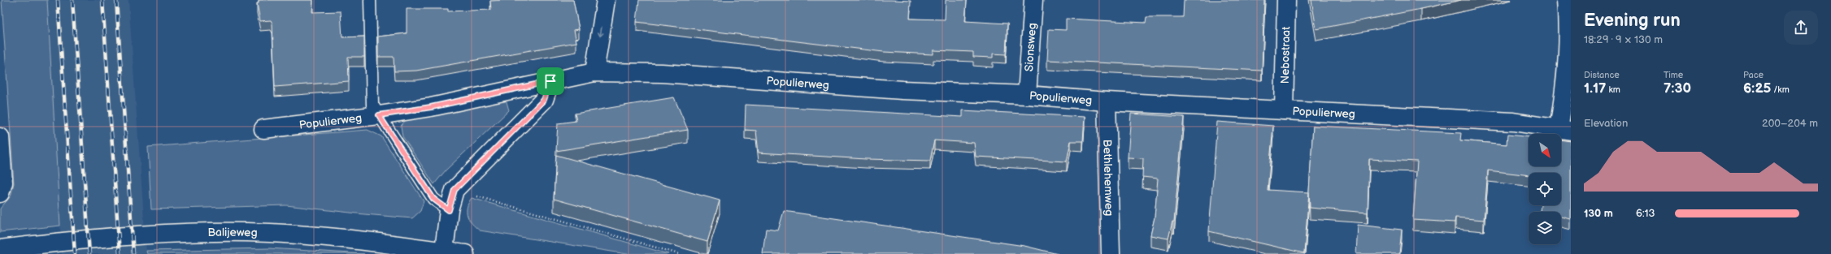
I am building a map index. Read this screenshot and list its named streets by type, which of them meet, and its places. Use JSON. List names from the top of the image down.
{
  "streets": {
    "street": [
      "Sionsweg",
      "Nebostraat",
      "Populierweg",
      "Bethlehemweg",
      "Balijeweg"
    ]
  },
  "crossings": [
    ["Sionsweg", "Populierweg"],
    ["Nebostraat", "Populierweg"],
    ["Populierweg", "Bethlehemweg"]
  ],
  "north": "bottom right",
  "page": {
    "heading": ["Evening run", "18:29 · 9 × 130 m"],
    "stats": [
      ["Distance", "1.17 km"],
      ["Time", "7:30"],
      ["Pace", "6:25 /km"]
    ],
    "chart": ["Elevation", "200–204 m"],
    "list": [
      {
        "name": "130 m",
        "note": "6:13"
      }
    ]
  }
}
